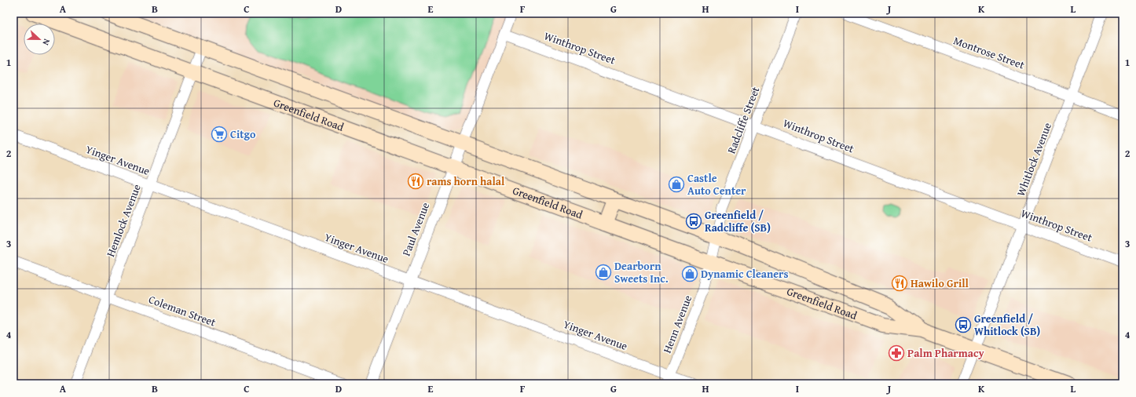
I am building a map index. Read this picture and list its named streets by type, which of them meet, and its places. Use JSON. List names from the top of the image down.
{
  "streets": {
    "main road": ["Greenfield Road"],
    "street": [
      "Winthrop Street",
      "Montrose Street",
      "Radcliffe Street",
      "Whitlock Avenue",
      "Yinger Avenue",
      "Hemlock Avenue",
      "Paul Avenue",
      "Coleman Street",
      "Henn Avenue"
    ]
  },
  "crossings": [
    ["Winthrop Street", "Radcliffe Street"],
    ["Winthrop Street", "Whitlock Avenue"],
    ["Winthrop Street", "Paul Avenue"],
    ["Montrose Street", "Whitlock Avenue"],
    ["Greenfield Road", "Radcliffe Street"],
    ["Greenfield Road", "Whitlock Avenue"],
    ["Greenfield Road", "Hemlock Avenue"],
    ["Greenfield Road", "Paul Avenue"],
    ["Greenfield Road", "Henn Avenue"],
    ["Radcliffe Street", "Henn Avenue"],
    ["Yinger Avenue", "Hemlock Avenue"],
    ["Yinger Avenue", "Paul Avenue"],
    ["Yinger Avenue", "Henn Avenue"],
    ["Hemlock Avenue", "Coleman Street"]
  ],
  "places": {
    "supermarket": ["Citgo"],
    "restaurant": ["rams horn halal", "Hawilo Grill"],
    "shop": ["Castle Auto Center", "Dearborn Sweets Inc.", "Dynamic Cleaners"],
    "bus stop": ["Greenfield / Radcliffe (SB)", "Greenfield / Whitlock (SB)"],
    "pharmacy": ["Palm Pharmacy"]
  },
  "north": "right",
  "grid": {
    "columns": [
      "A",
      "B",
      "C",
      "D",
      "E",
      "F",
      "G",
      "H",
      "I",
      "J",
      "K",
      "L"
    ],
    "rows": [
      "1",
      "2",
      "3",
      "4"
    ]
  }
}
